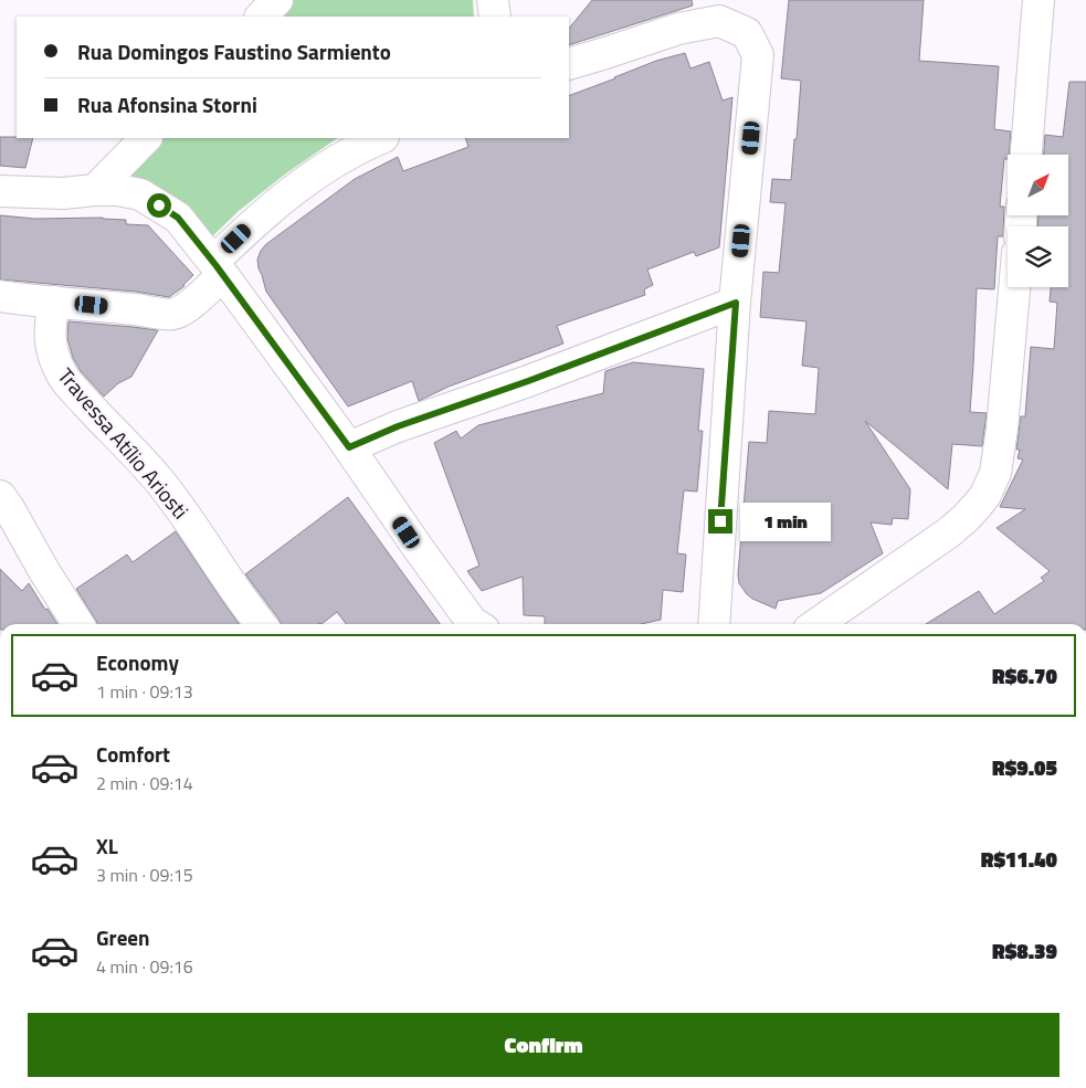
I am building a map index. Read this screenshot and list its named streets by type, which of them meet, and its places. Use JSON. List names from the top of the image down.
{
  "streets": {
    "street": ["Travessa Atílio Ariosti"]
  },
  "north": "top right",
  "page": {
    "banner": ["Rua Domingos Faustino Sarmiento", "Rua Afonsina Storni"],
    "bubble": "1 min",
    "list": [
      {
        "name": "Economy",
        "note": "1 min · 09:13",
        "value": "R$6.70"
      },
      {
        "name": "Comfort",
        "note": "2 min · 09:14",
        "value": "R$9.05"
      },
      {
        "name": "XL",
        "note": "3 min · 09:15",
        "value": "R$11.40"
      },
      {
        "name": "Green",
        "note": "4 min · 09:16",
        "value": "R$8.39"
      }
    ],
    "buttons": "Confirm"
  }
}
